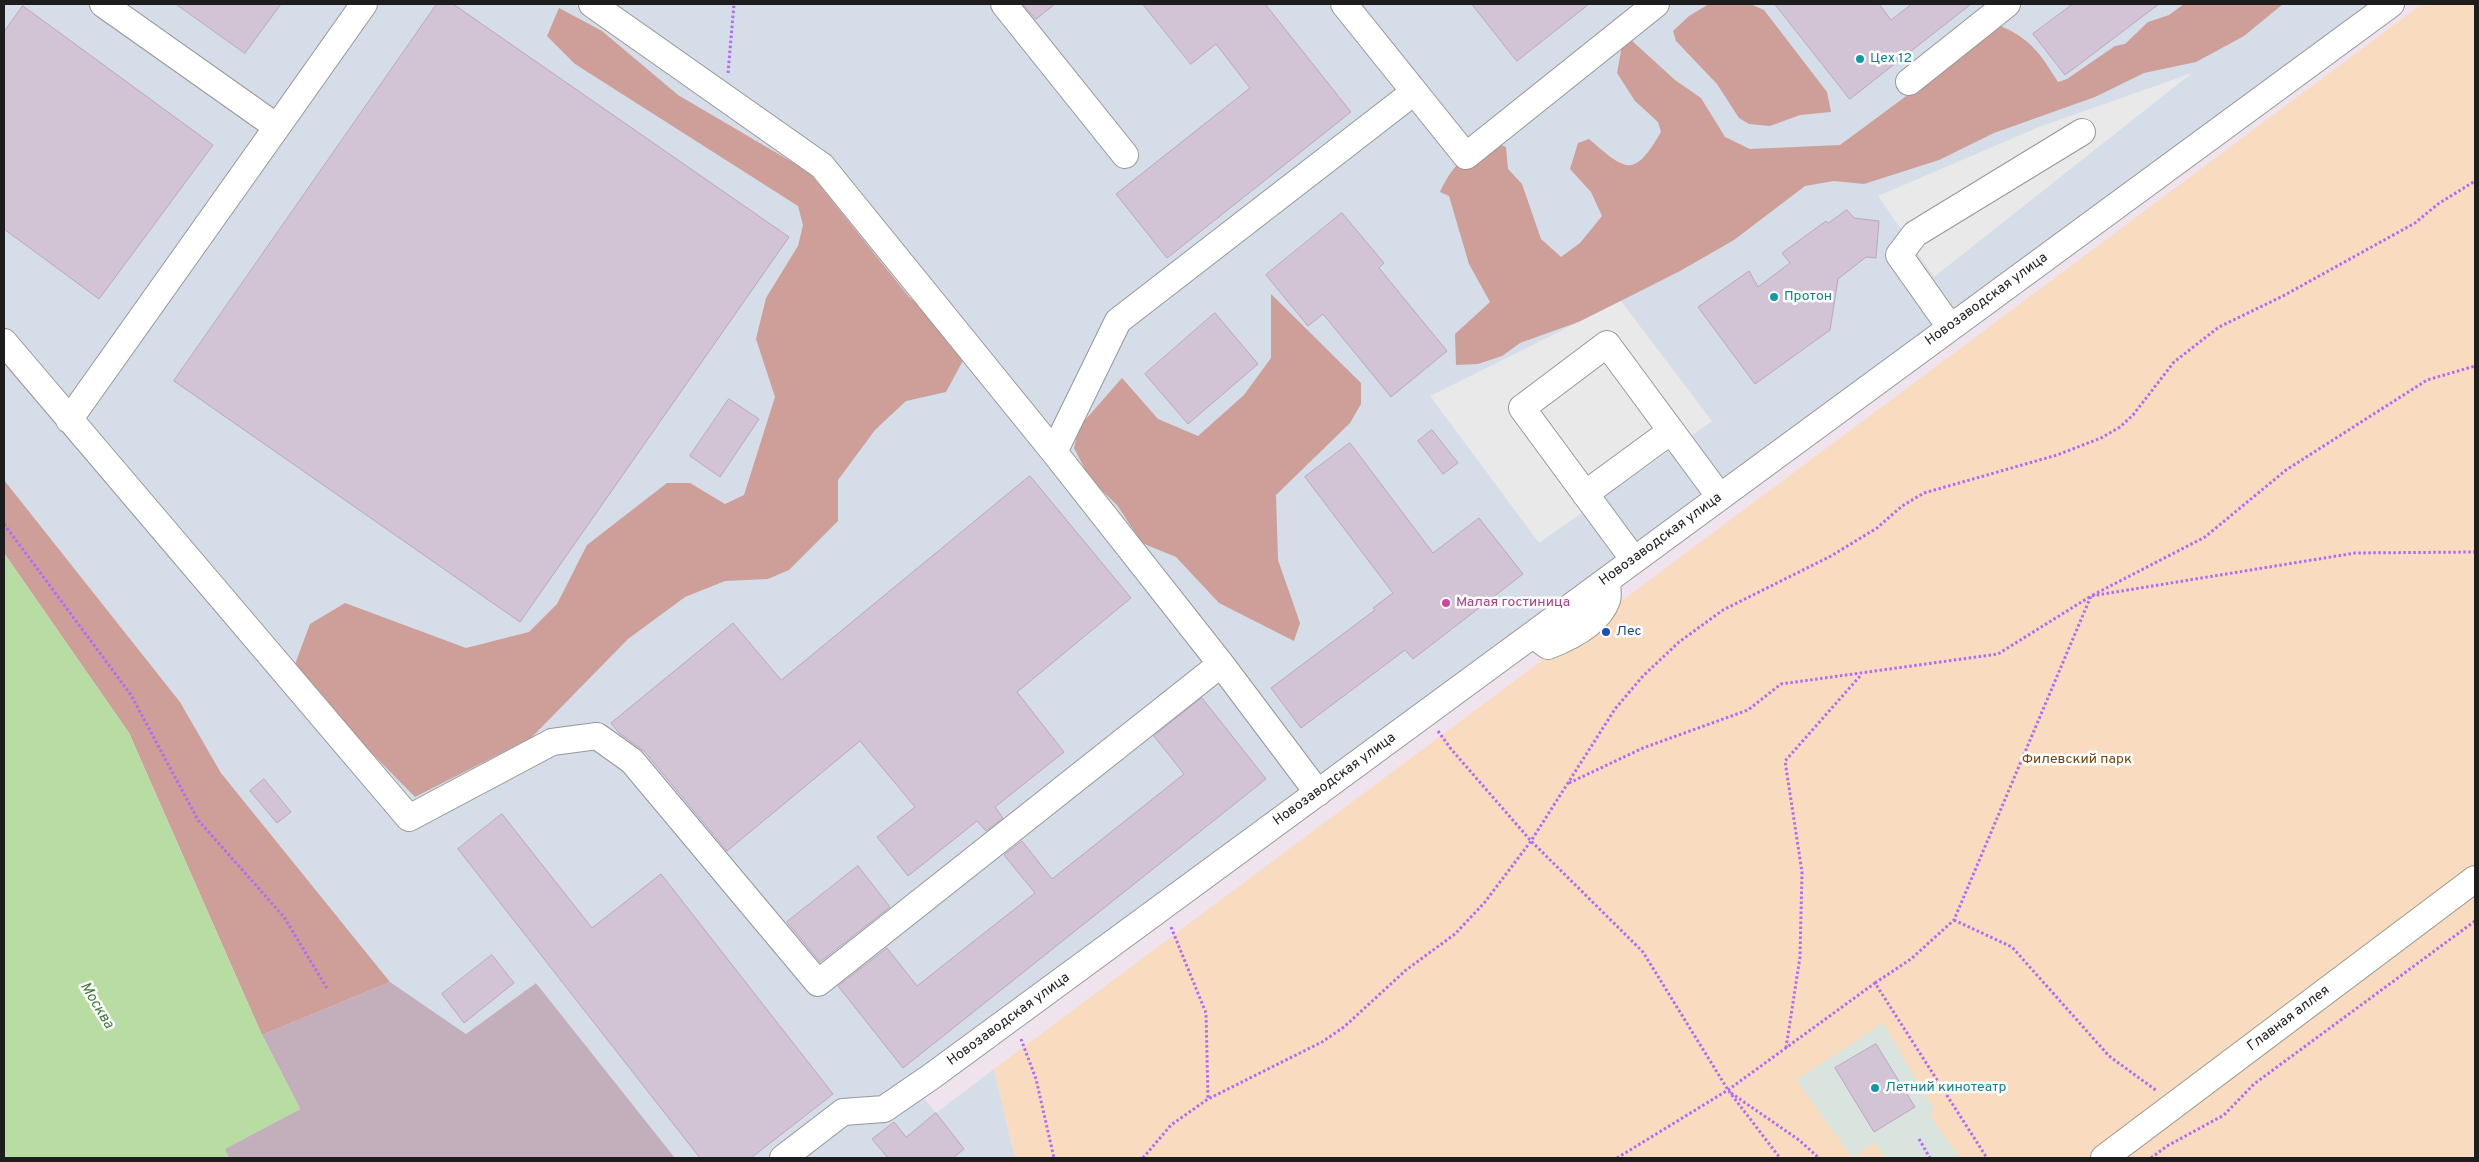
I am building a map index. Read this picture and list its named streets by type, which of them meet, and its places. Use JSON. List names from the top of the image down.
{
  "streets": {
    "street": ["Новозаводская улица", "Главная аллея"]
  },
  "water": ["Москва"],
  "parks": ["Филевский парк"],
  "places": [
    "Цех 12",
    "Протон",
    "Малая гостиница",
    "Лес",
    "Летний кинотеатр"
  ]
}
